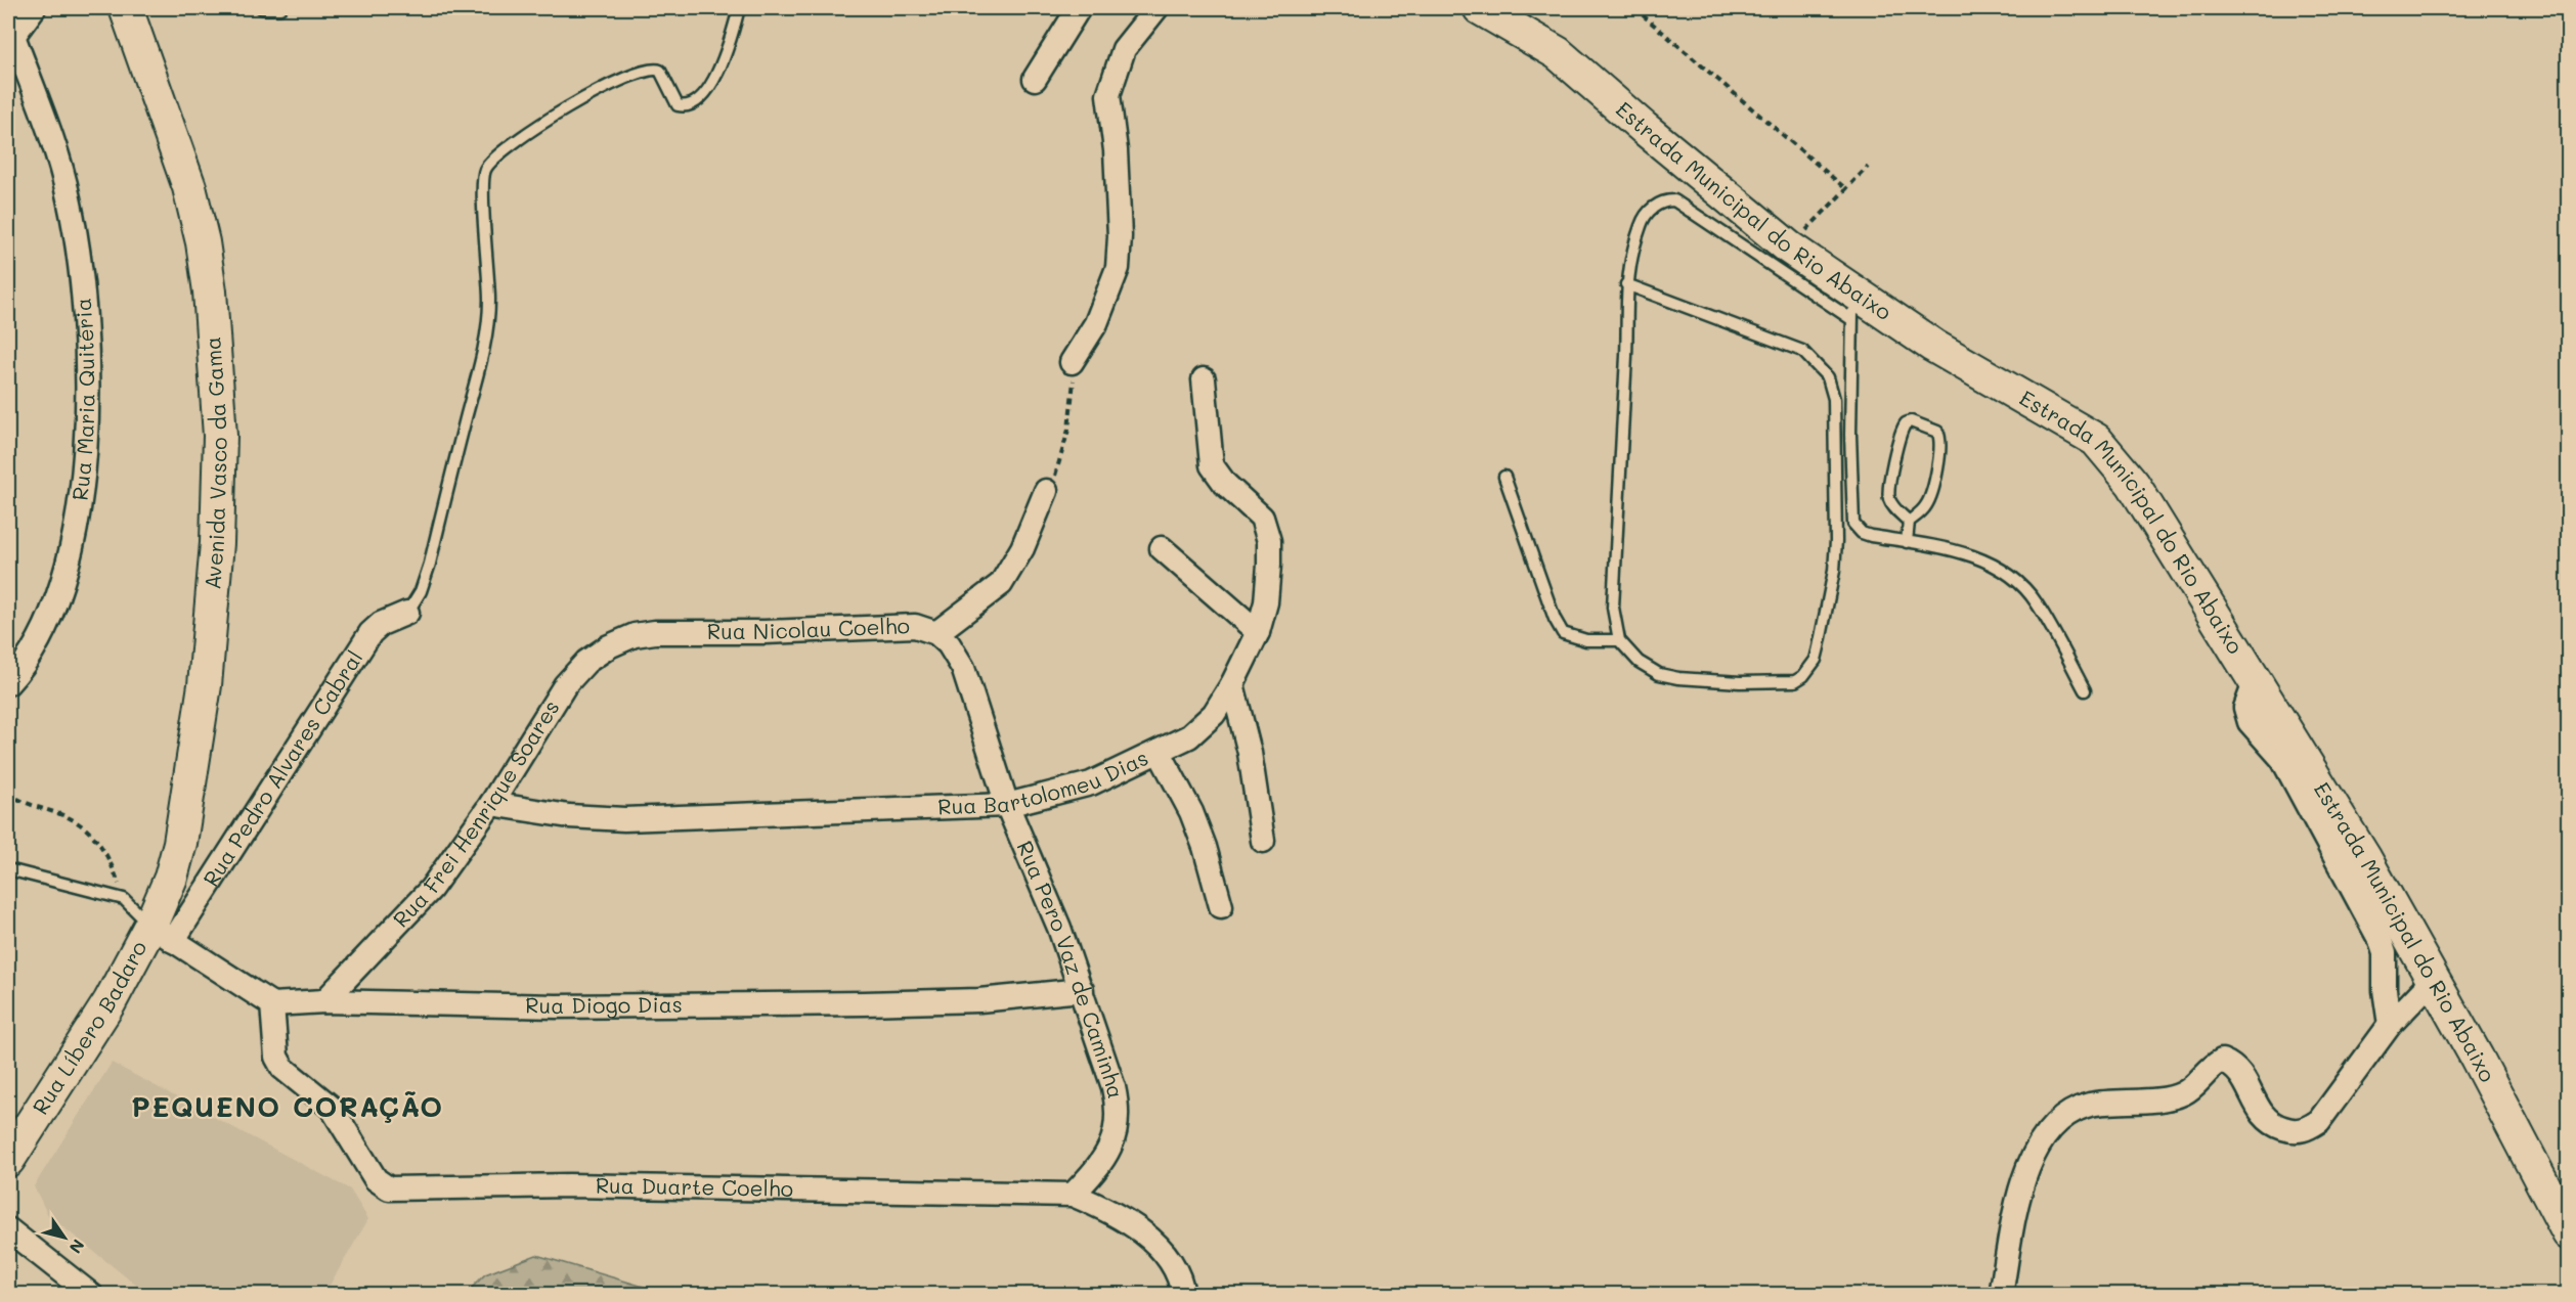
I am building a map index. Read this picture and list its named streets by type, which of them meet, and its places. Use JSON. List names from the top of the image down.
{
  "streets": {
    "street": [
      "Estrada Municipal do Rio Abaixo",
      "Rua Maria Quitéria",
      "Avenida Vasco da Gama",
      "Rua Nicolau Coelho",
      "Rua Pedro Alvares Cabral",
      "Rua Bartolomeu Dias",
      "Rua Frei Henrique Soares",
      "Rua Pero Vaz de Caminha",
      "Rua Diogo Dias",
      "Rua Líbero Badaro",
      "Rua Duarte Coelho"
    ]
  },
  "crossings": [
    ["Avenida Vasco da Gama", "Rua Pedro Alvares Cabral"],
    ["Avenida Vasco da Gama", "Rua Líbero Badaro"],
    ["Rua Nicolau Coelho", "Rua Frei Henrique Soares"],
    ["Rua Nicolau Coelho", "Rua Pero Vaz de Caminha"],
    ["Rua Pedro Alvares Cabral", "Rua Líbero Badaro"],
    ["Rua Bartolomeu Dias", "Rua Frei Henrique Soares"],
    ["Rua Bartolomeu Dias", "Rua Pero Vaz de Caminha"],
    ["Rua Frei Henrique Soares", "Rua Diogo Dias"],
    ["Rua Pero Vaz de Caminha", "Rua Diogo Dias"],
    ["Rua Pero Vaz de Caminha", "Rua Duarte Coelho"],
    ["Rua Diogo Dias", "Rua Duarte Coelho"]
  ],
  "districts": ["PEQUENO CORAÇÃO"],
  "north": "bottom right"
}
